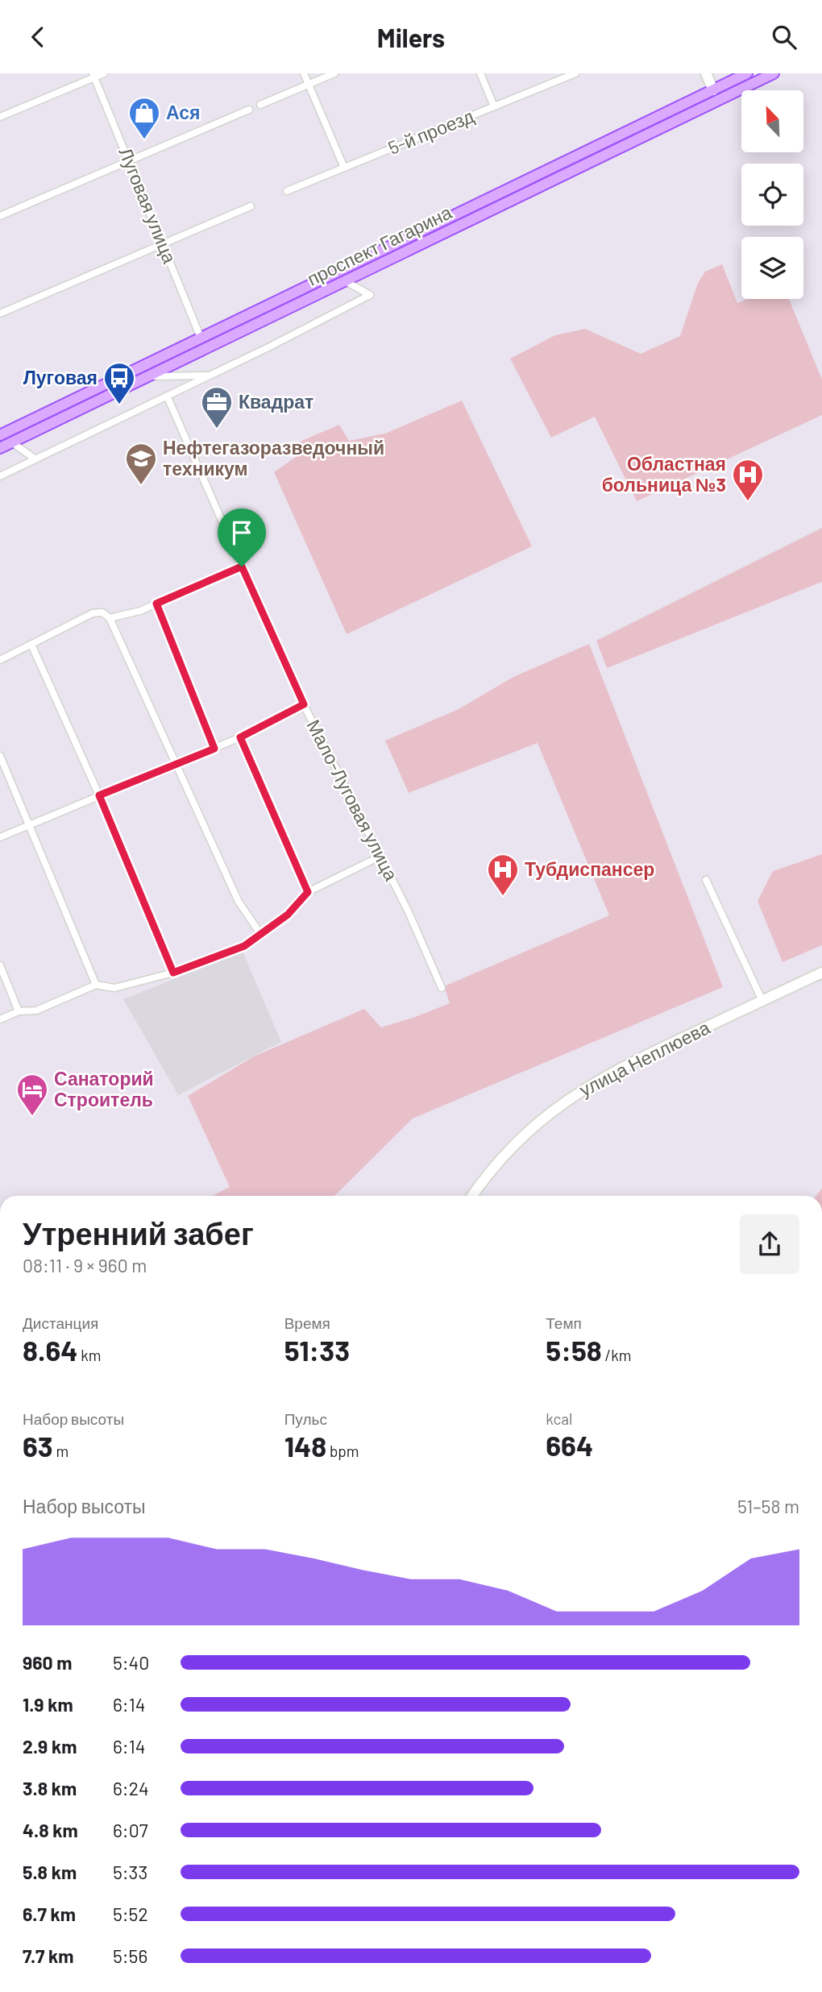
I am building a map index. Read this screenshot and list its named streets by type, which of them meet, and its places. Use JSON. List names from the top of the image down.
{
  "streets": {
    "main road": ["проспект Гагарина", "улица Неплюева"],
    "street": ["5-й проезд", "Луговая улица", "Мало-Луговая улица"]
  },
  "crossings": [
    ["Луговая улица", "проспект Гагарина"]
  ],
  "places": {
    "shop": ["Ася"],
    "bus stop": ["Луговая"],
    "office": ["Квадрат"],
    "school or university": ["Нефтегазоразведочный техникум"],
    "hospital": ["Областная больница №3", "Тубдиспансер"],
    "hotel": ["Санаторий Строитель"]
  },
  "north": "top left",
  "page": {
    "header": "Milers",
    "heading": ["Утренний забег", "08:11 · 9 × 960 m"],
    "stats": [
      ["Дистанция", "8.64 km"],
      ["Время", "51:33"],
      ["Темп", "5:58 /km"],
      ["Набор высоты", "63 m"],
      ["Пульс", "148 bpm"],
      ["kcal", "664"]
    ],
    "chart": ["Набор высоты", "51–58 m"],
    "list": [
      {
        "name": "960 m",
        "note": "5:40"
      },
      {
        "name": "1.9 km",
        "note": "6:14"
      },
      {
        "name": "2.9 km",
        "note": "6:14"
      },
      {
        "name": "3.8 km",
        "note": "6:24"
      },
      {
        "name": "4.8 km",
        "note": "6:07"
      },
      {
        "name": "5.8 km",
        "note": "5:33"
      },
      {
        "name": "6.7 km",
        "note": "5:52"
      },
      {
        "name": "7.7 km",
        "note": "5:56"
      }
    ]
  }
}
